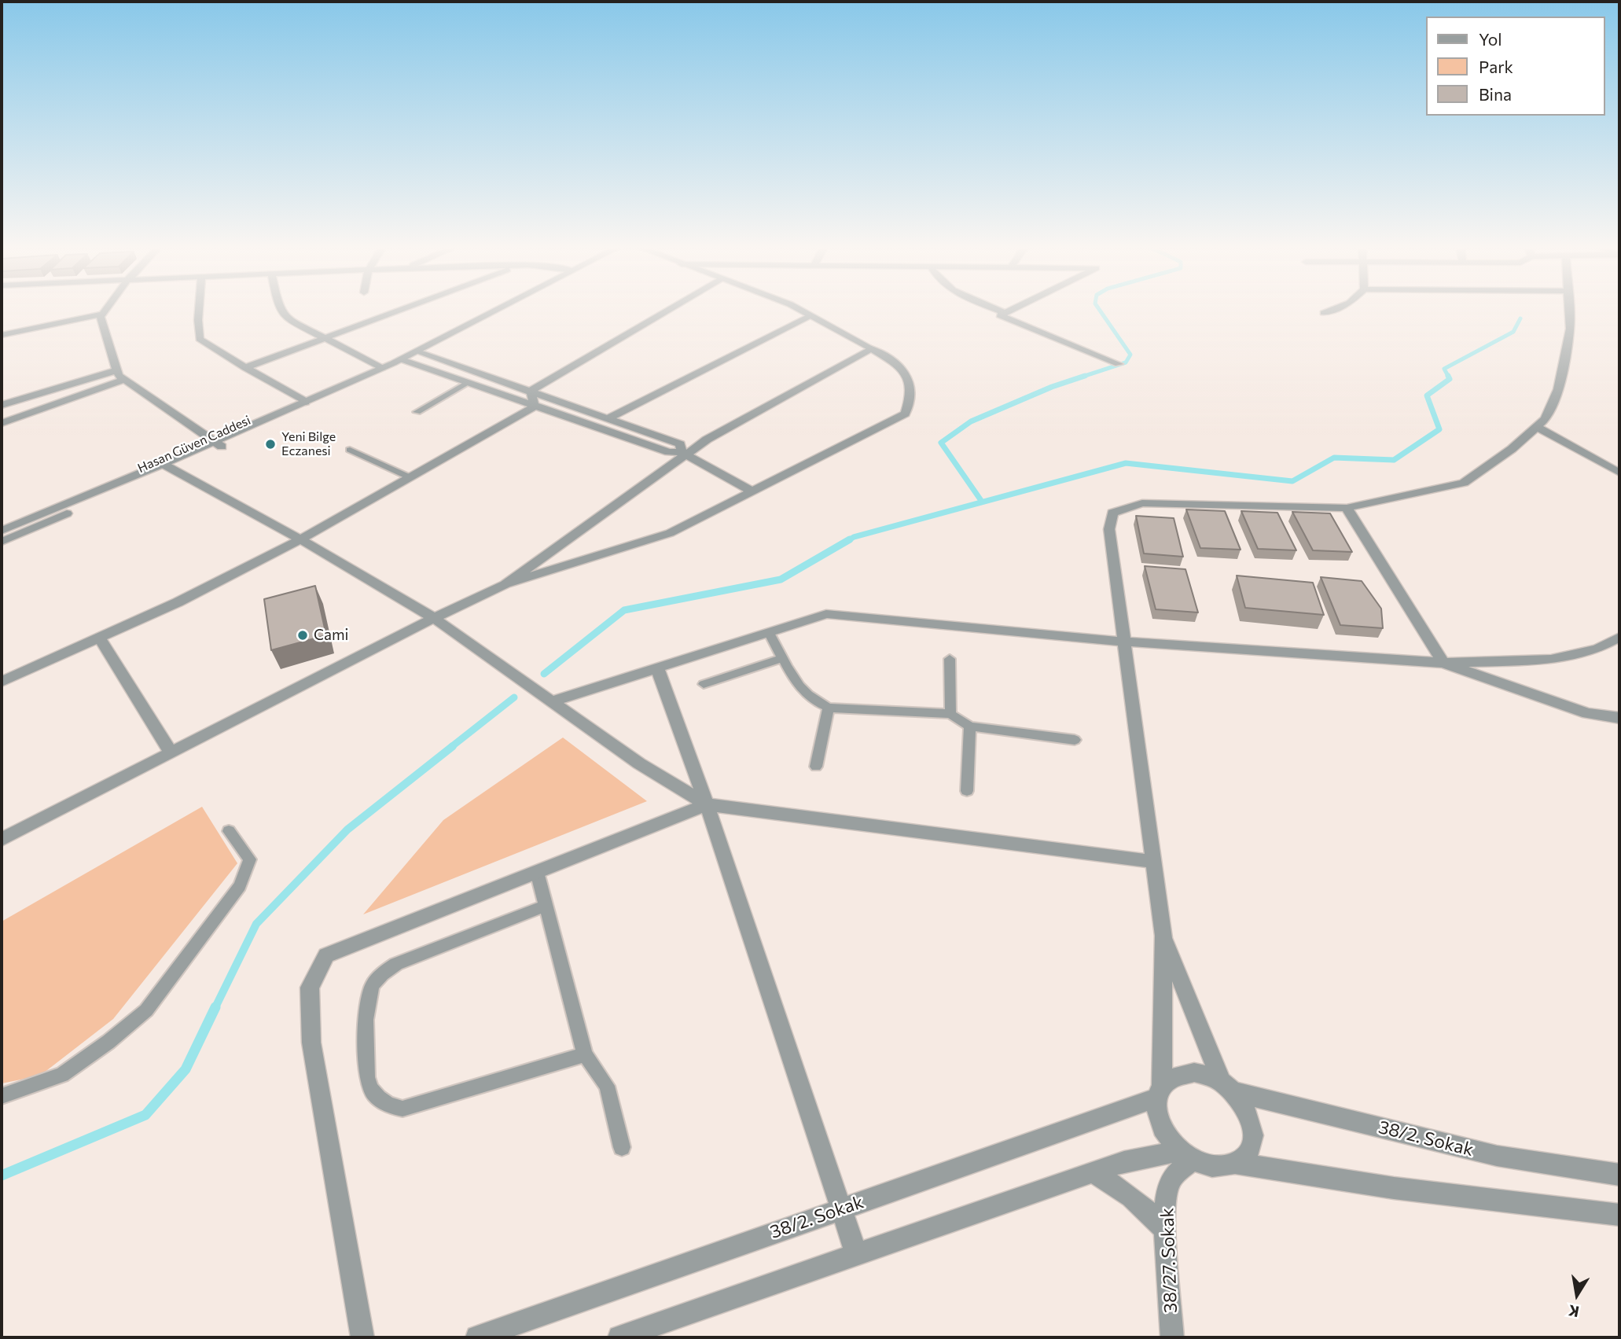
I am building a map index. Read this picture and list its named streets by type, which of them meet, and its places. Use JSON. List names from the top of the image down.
{
  "streets": {
    "street": ["Hasan Güven Caddesi", "38/2. Sokak", "38/27. Sokak"]
  },
  "crossings": [
    ["38/2. Sokak", "38/27. Sokak"]
  ],
  "places": ["Yeni Bilge Eczanesi", "Cami"],
  "legend": ["Yol", "Park", "Bina"],
  "north": "bottom"
}
